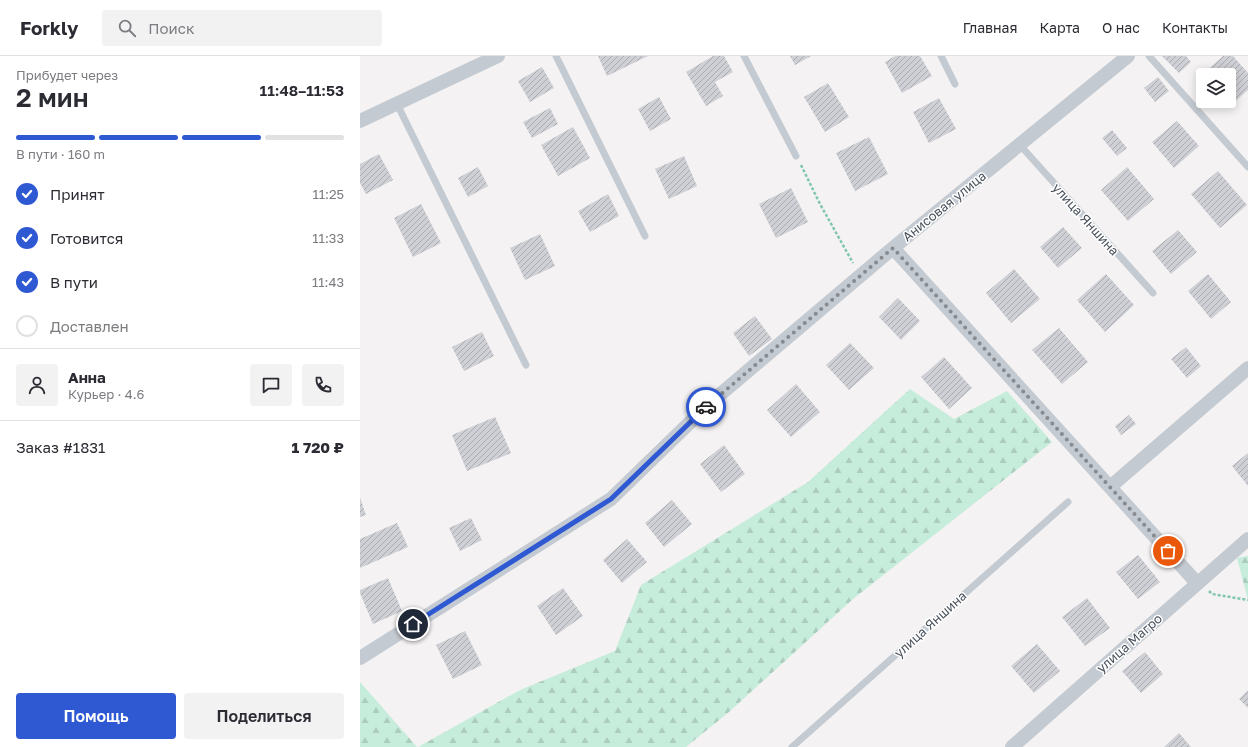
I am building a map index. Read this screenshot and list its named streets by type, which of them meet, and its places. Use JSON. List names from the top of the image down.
{
  "streets": {
    "street": ["Анисовая улица", "улица Магро"],
    "lane": ["улица Яншина"]
  },
  "crossings": [
    ["Анисовая улица", "улица Яншина"]
  ],
  "page": {
    "header": "Forkly",
    "search": "Поиск",
    "nav": [
      "Главная",
      "Карта",
      "О нас",
      "Контакты"
    ],
    "heading": ["2 мин", "Прибудет через", "11:48–11:53"],
    "panel": [
      "Анна",
      "Курьер · 4.6",
      "Заказ #1831",
      "1 720 ₽"
    ],
    "bar": "В пути · 160 m",
    "list": [
      ["Принят", "11:25"],
      ["Готовится", "11:33"],
      ["В пути", "11:43"],
      "Доставлен"
    ],
    "buttons": ["Помощь", "Поделиться"]
  }
}
